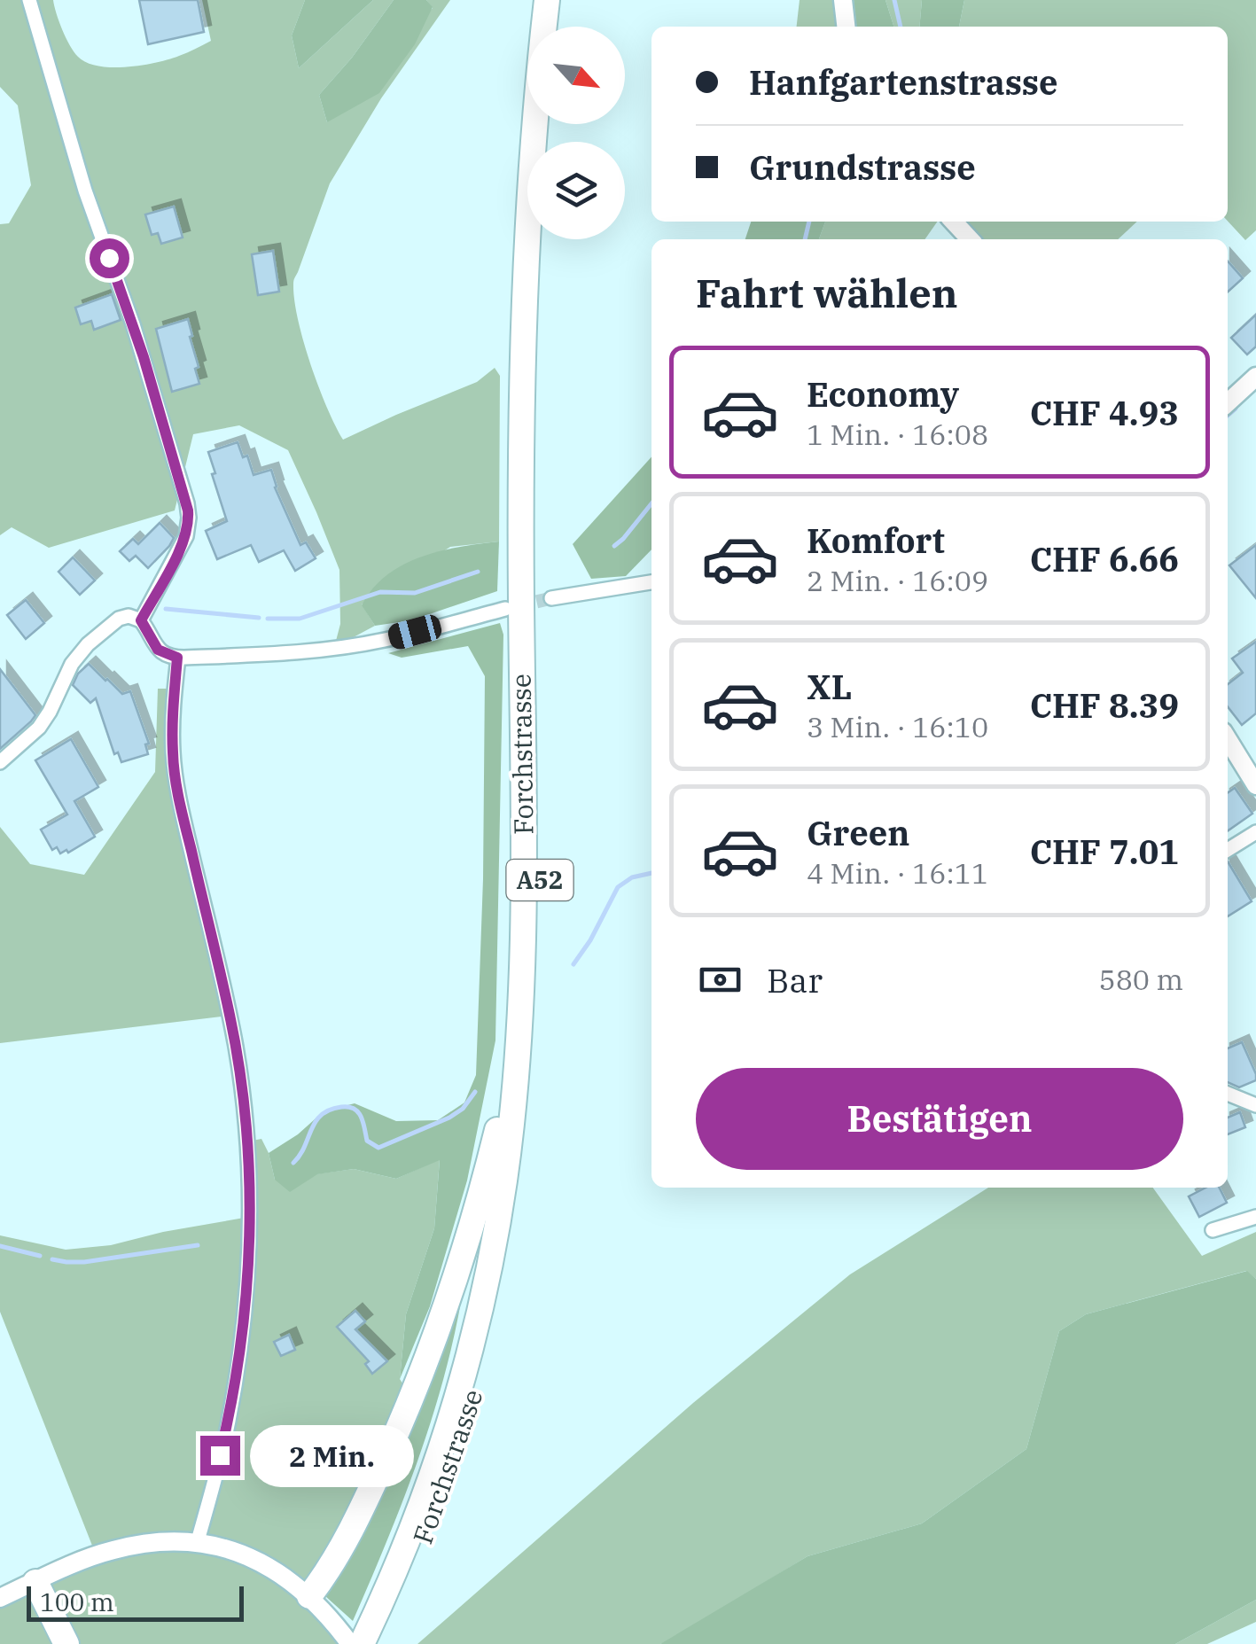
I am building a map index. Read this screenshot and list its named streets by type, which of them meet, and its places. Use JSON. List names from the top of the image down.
{
  "streets": {
    "highway": ["Forchstrasse", "A52"]
  },
  "scale_bar": "100 m",
  "north": "bottom right",
  "page": {
    "banner": ["Hanfgartenstrasse", "Grundstrasse"],
    "heading": "Fahrt wählen",
    "list": [
      {
        "name": "Economy",
        "note": "1 Min. · 16:08",
        "value": "CHF 4.93"
      },
      {
        "name": "Komfort",
        "note": "2 Min. · 16:09",
        "value": "CHF 6.66"
      },
      {
        "name": "XL",
        "note": "3 Min. · 16:10",
        "value": "CHF 8.39"
      },
      {
        "name": "Green",
        "note": "4 Min. · 16:11",
        "value": "CHF 7.01"
      }
    ],
    "pay": ["Bar", "580 m"],
    "buttons": "Bestätigen",
    "bubble": "2 Min.",
    "scale": "100 m"
  }
}
